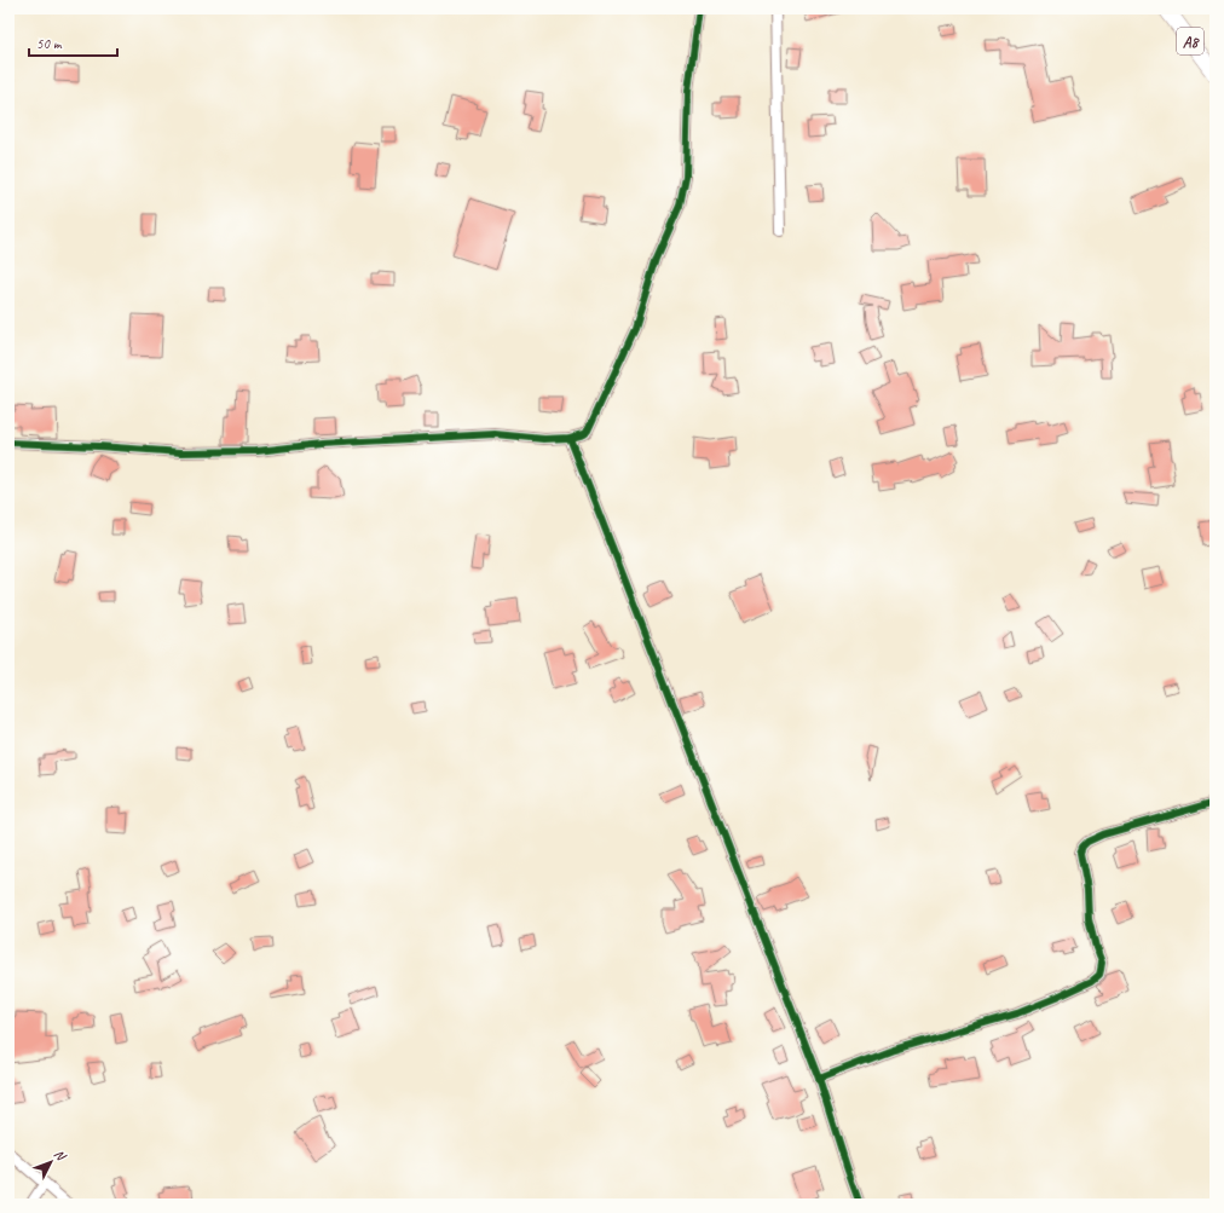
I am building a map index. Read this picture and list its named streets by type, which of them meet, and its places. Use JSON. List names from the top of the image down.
{
  "streets": {
    "highway": ["A8"]
  },
  "scale_bar": "50 m",
  "north": "top right"
}
